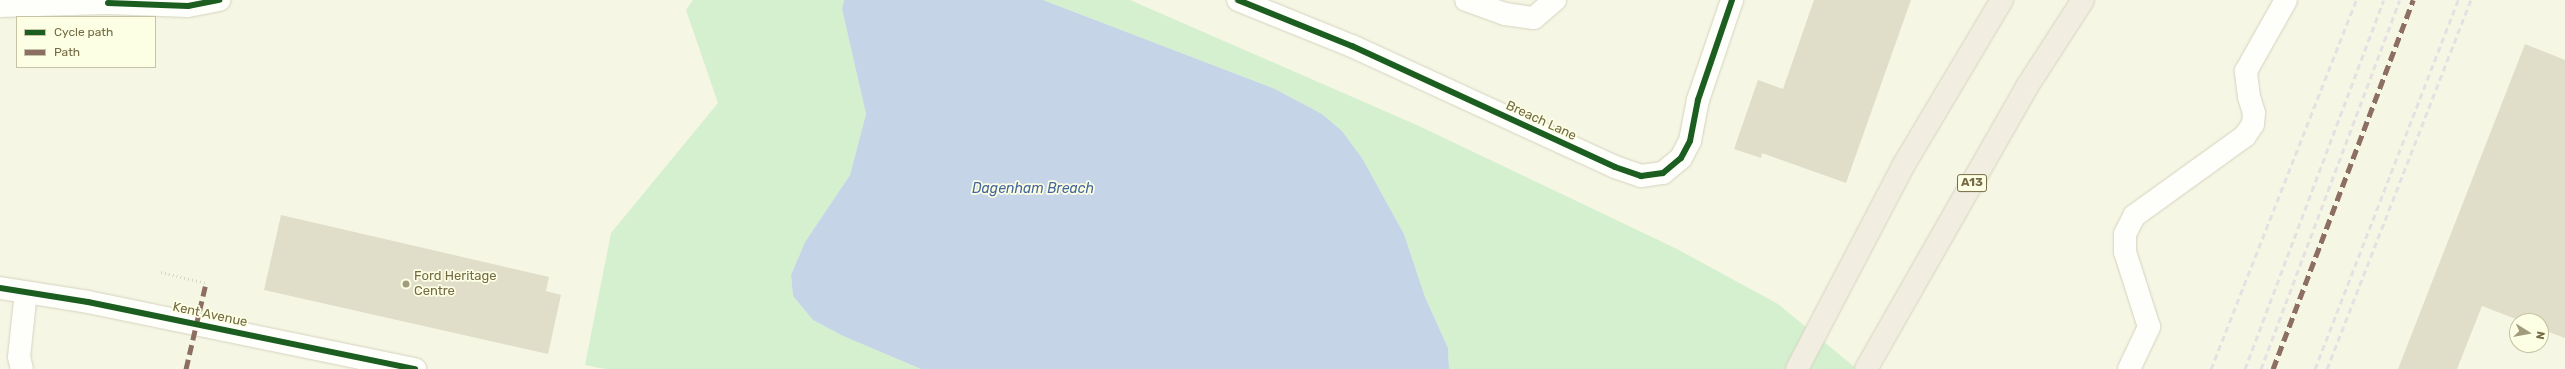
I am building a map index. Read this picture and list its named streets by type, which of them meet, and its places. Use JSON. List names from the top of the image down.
{
  "streets": {
    "highway": ["A13"],
    "street": ["Breach Lane", "Kent Avenue"]
  },
  "water": ["Dagenham Breach"],
  "places": ["Ford Heritage Centre"],
  "legend": ["Cycle path", "Path"],
  "north": "right"
}
